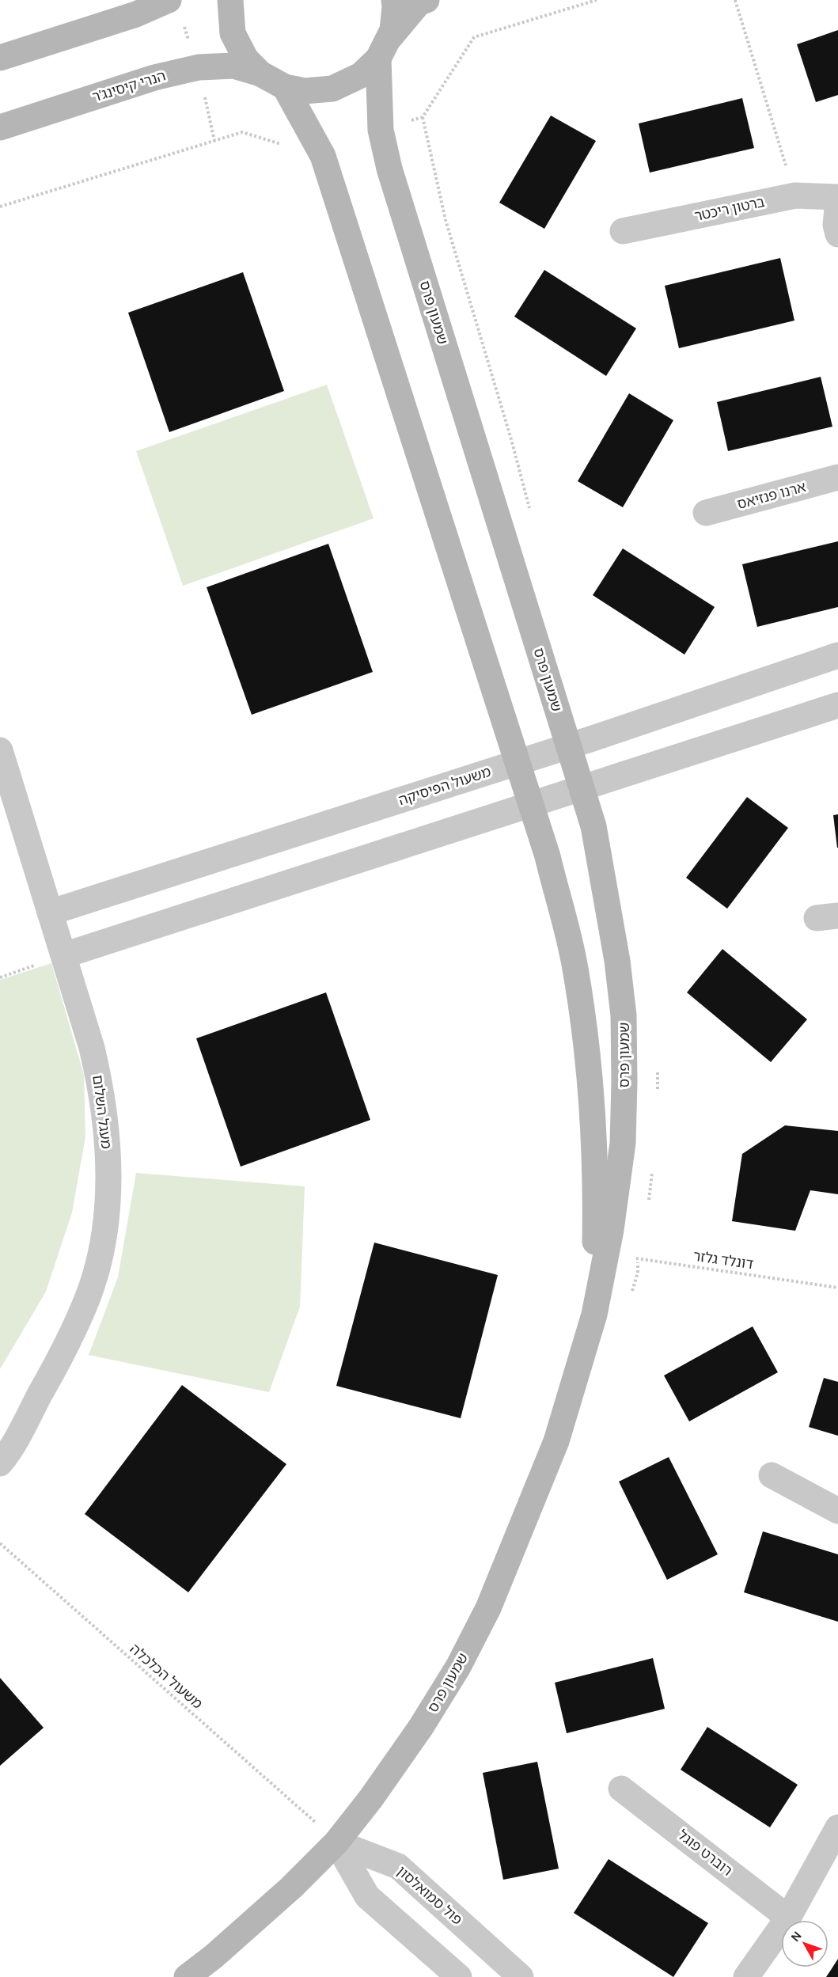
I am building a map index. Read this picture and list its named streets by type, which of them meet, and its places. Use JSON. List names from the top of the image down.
{
  "streets": {
    "street": [
      "הנרי קיסינג'ר",
      "ברטון ריכטר",
      "שמעון פרס",
      "ארנו פנזיאס",
      "משעול הפיסיקה",
      "מעגל השלום",
      "רוברט פוגל",
      "פול סמואלסון"
    ],
    "path": ["דונלד גלזר", "משעול הכלכלה"]
  },
  "crossings": [
    ["שמעון פרס", "משעול הפיסיקה"],
    ["שמעון פרס", "דונלד גלזר"],
    ["שמעון פרס", "משעול הכלכלה"],
    ["שמעון פרס", "פול סמואלסון"],
    ["משעול הפיסיקה", "מעגל השלום"],
    ["משעול הכלכלה", "פול סמואלסון"]
  ],
  "north": "top left"
}
